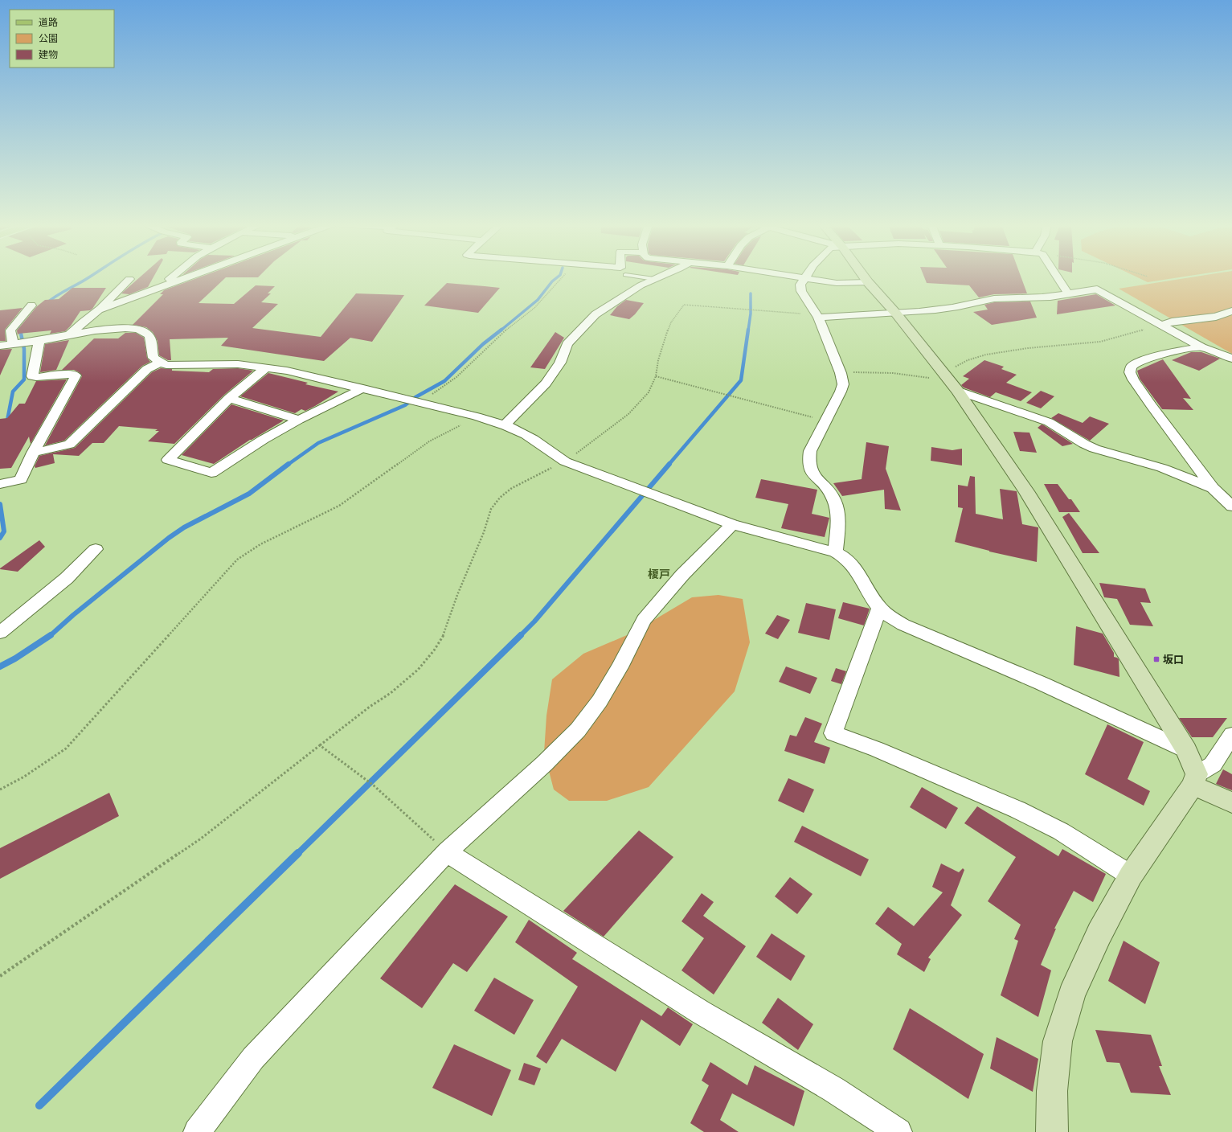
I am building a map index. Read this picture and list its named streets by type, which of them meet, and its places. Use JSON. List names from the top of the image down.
{
  "districts": ["榎戸"],
  "places": {
    "transit": ["坂口"]
  },
  "legend": ["道路", "公園", "建物"]
}
